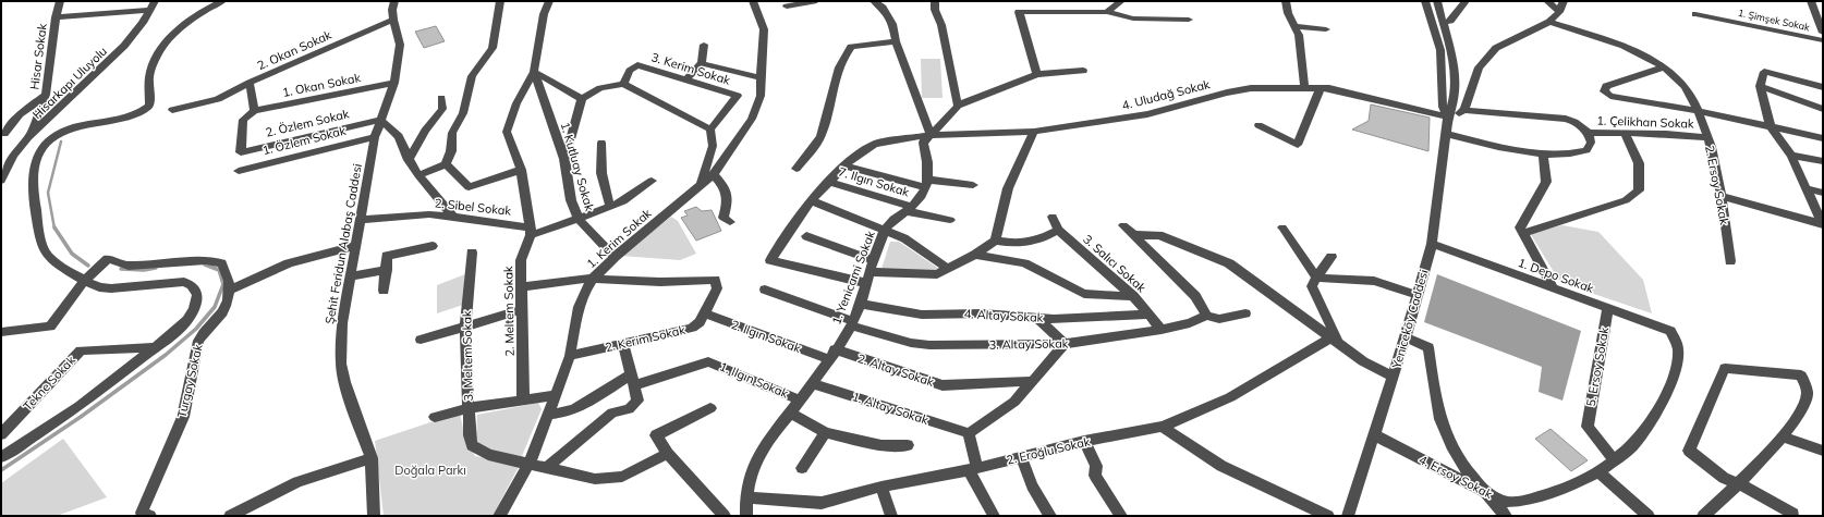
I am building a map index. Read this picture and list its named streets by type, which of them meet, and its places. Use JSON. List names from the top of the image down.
{
  "streets": {
    "street": [
      "1. Şimşek Sokak",
      "2. Okan Sokak",
      "Hisar Sokak",
      "3. Kerim Sokak",
      "Hisarkapı Uluyolu",
      "1. Okan Sokak",
      "4. Uludağ Sokak",
      "1. Çelikhan Sokak",
      "2. Özlem Sokak",
      "1. Özlem Sokak",
      "1. Kutluay Sokak",
      "7. Ilgın Sokak",
      "2. Ersoy Sokak",
      "2. Sibel Sokak",
      "1. Kerim Sokak",
      "Şehit Feridun Alabaş Caddesi",
      "3. Salıcı Sokak",
      "1. Depo Sokak",
      "1. Yenicami Sokak",
      "2. Meltem Sokak",
      "4. Altay Sokak",
      "Yeniceköy Caddesi",
      "2. Ilgın Sokak",
      "2. Kerim Sokak",
      "3. Altay Sokak",
      "3. Meltem Sokak",
      "5. Ersoy Sokak",
      "2. Altay Sokak",
      "1. Ilgın Sokak",
      "Turgay Sokak",
      "Tekne Sokak",
      "1. Altay Sokak",
      "2. Eroğlu Sokak",
      "4. Ersoy Sokak"
    ]
  },
  "crossings": [
    ["2. Okan Sokak", "1. Okan Sokak"],
    ["2. Okan Sokak", "2. Özlem Sokak"],
    ["2. Okan Sokak", "Şehit Feridun Alabaş Caddesi"],
    ["Hisar Sokak", "Hisarkapı Uluyolu"],
    ["3. Kerim Sokak", "1. Kutluay Sokak"],
    ["3. Kerim Sokak", "1. Kerim Sokak"],
    ["1. Okan Sokak", "2. Özlem Sokak"],
    ["1. Okan Sokak", "Şehit Feridun Alabaş Caddesi"],
    ["4. Uludağ Sokak", "7. Ilgın Sokak"],
    ["4. Uludağ Sokak", "1. Yenicami Sokak"],
    ["4. Uludağ Sokak", "Yeniceköy Caddesi"],
    ["1. Çelikhan Sokak", "2. Ersoy Sokak"],
    ["1. Çelikhan Sokak", "Yeniceköy Caddesi"],
    ["2. Özlem Sokak", "Şehit Feridun Alabaş Caddesi"],
    ["1. Özlem Sokak", "Şehit Feridun Alabaş Caddesi"],
    ["1. Kutluay Sokak", "1. Kerim Sokak"],
    ["7. Ilgın Sokak", "1. Yenicami Sokak"],
    ["2. Sibel Sokak", "Şehit Feridun Alabaş Caddesi"],
    ["2. Sibel Sokak", "2. Meltem Sokak"],
    ["1. Kerim Sokak", "2. Kerim Sokak"],
    ["1. Kerim Sokak", "3. Meltem Sokak"],
    ["1. Kerim Sokak", "1. Ilgın Sokak"],
    ["3. Salıcı Sokak", "4. Altay Sokak"],
    ["3. Salıcı Sokak", "3. Altay Sokak"],
    ["1. Depo Sokak", "Yeniceköy Caddesi"],
    ["1. Depo Sokak", "5. Ersoy Sokak"],
    ["1. Depo Sokak", "4. Ersoy Sokak"],
    ["1. Yenicami Sokak", "4. Altay Sokak"],
    ["1. Yenicami Sokak", "2. Ilgın Sokak"],
    ["1. Yenicami Sokak", "3. Altay Sokak"],
    ["1. Yenicami Sokak", "2. Altay Sokak"],
    ["1. Yenicami Sokak", "1. Ilgın Sokak"],
    ["1. Yenicami Sokak", "1. Altay Sokak"],
    ["1. Yenicami Sokak", "2. Eroğlu Sokak"],
    ["Yeniceköy Caddesi", "4. Ersoy Sokak"],
    ["2. Ilgın Sokak", "2. Kerim Sokak"],
    ["2. Ilgın Sokak", "2. Altay Sokak"],
    ["5. Ersoy Sokak", "4. Ersoy Sokak"]
  ],
  "parks": ["Doğala Parkı"]
}
